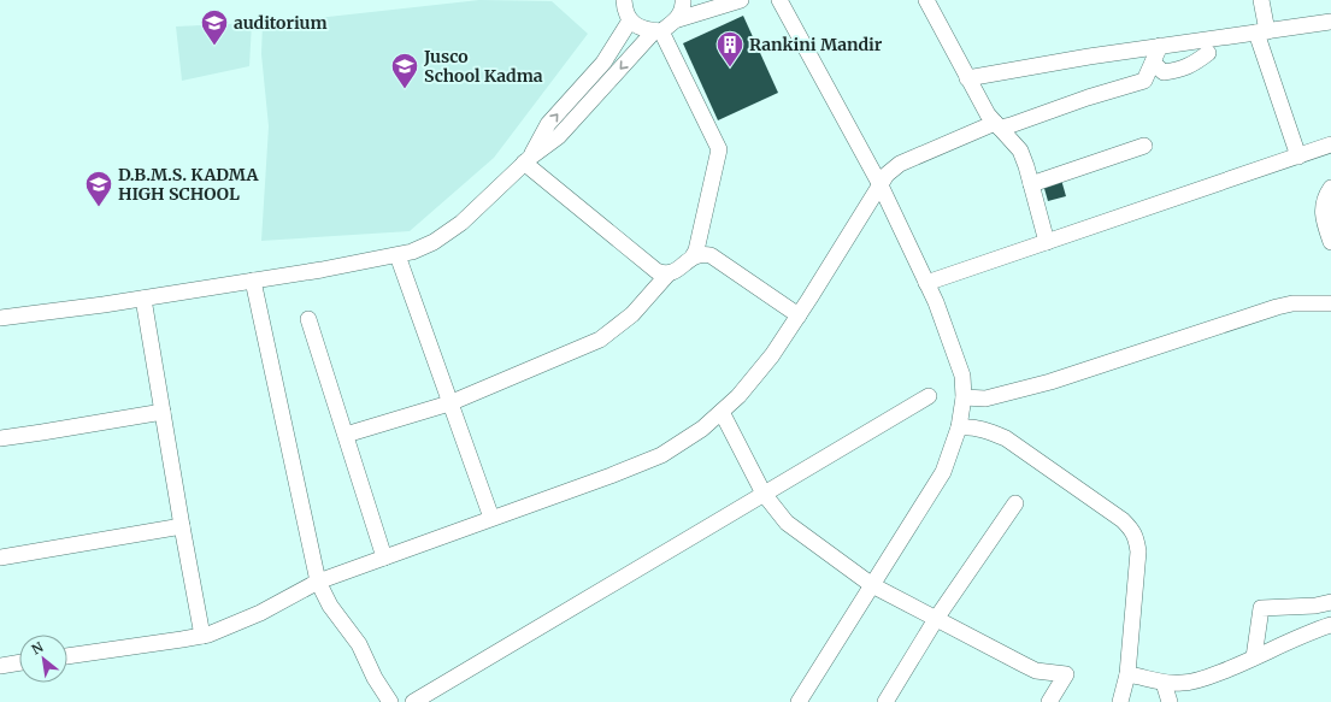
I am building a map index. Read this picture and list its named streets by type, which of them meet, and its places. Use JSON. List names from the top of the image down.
{
  "places": {
    "school or university": ["auditorium", "Jusco School Kadma", "D.B.M.S. KADMA HIGH SCHOOL"],
    "building": ["Rankini Mandir"]
  },
  "north": "top left"
}
